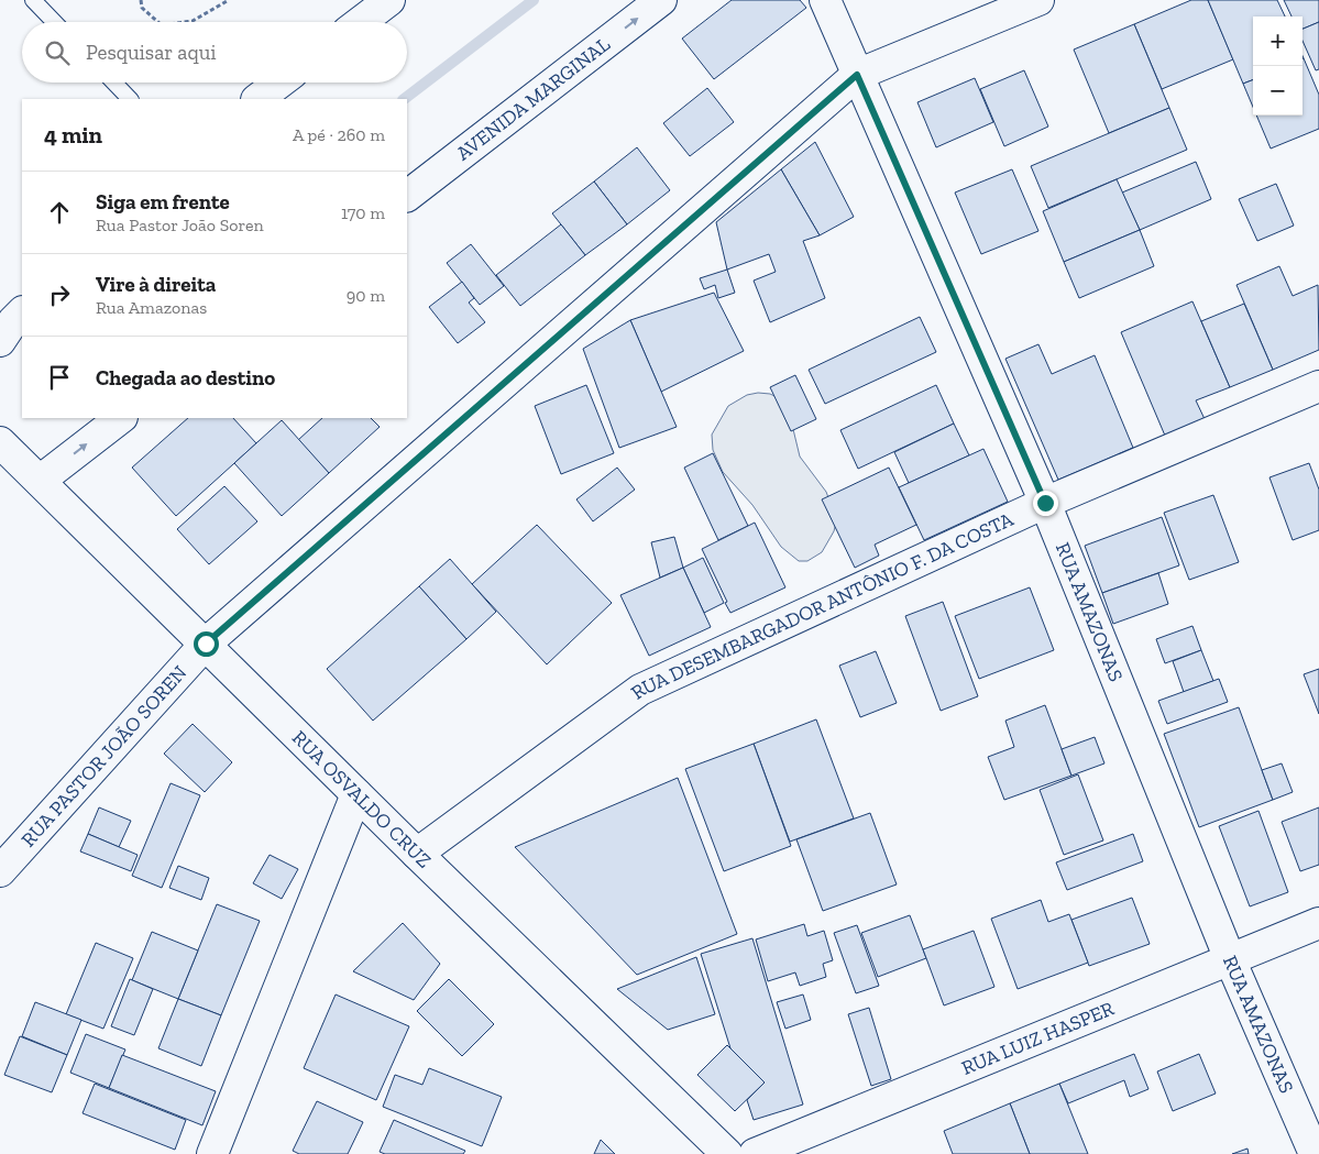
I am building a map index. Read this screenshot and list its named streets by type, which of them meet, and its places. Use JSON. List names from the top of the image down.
{
  "streets": {
    "main road": [
      "AVENIDA MARGINAL",
      "RUA DESEMBARGADOR ANTÔNIO F. DA COSTA",
      "RUA AMAZONAS",
      "RUA PASTOR JOÃO SOREN",
      "RUA OSVALDO CRUZ",
      "RUA LUIZ HASPER"
    ]
  },
  "crossings": [
    ["RUA DESEMBARGADOR ANTÔNIO F. DA COSTA", "RUA AMAZONAS"],
    ["RUA DESEMBARGADOR ANTÔNIO F. DA COSTA", "RUA OSVALDO CRUZ"],
    ["RUA AMAZONAS", "RUA PASTOR JOÃO SOREN"],
    ["RUA AMAZONAS", "RUA LUIZ HASPER"],
    ["RUA PASTOR JOÃO SOREN", "RUA OSVALDO CRUZ"]
  ],
  "one_way": ["AVENIDA MARGINAL"],
  "page": {
    "map_buttons": ["+", "−"],
    "search": "Pesquisar aqui",
    "heading": ["4 min", "A pé · 260 m"],
    "list": [
      ["Siga em frente", "Rua Pastor João Soren", "170 m"],
      ["Vire à direita", "Rua Amazonas", "90 m"],
      "Chegada ao destino"
    ]
  }
}
